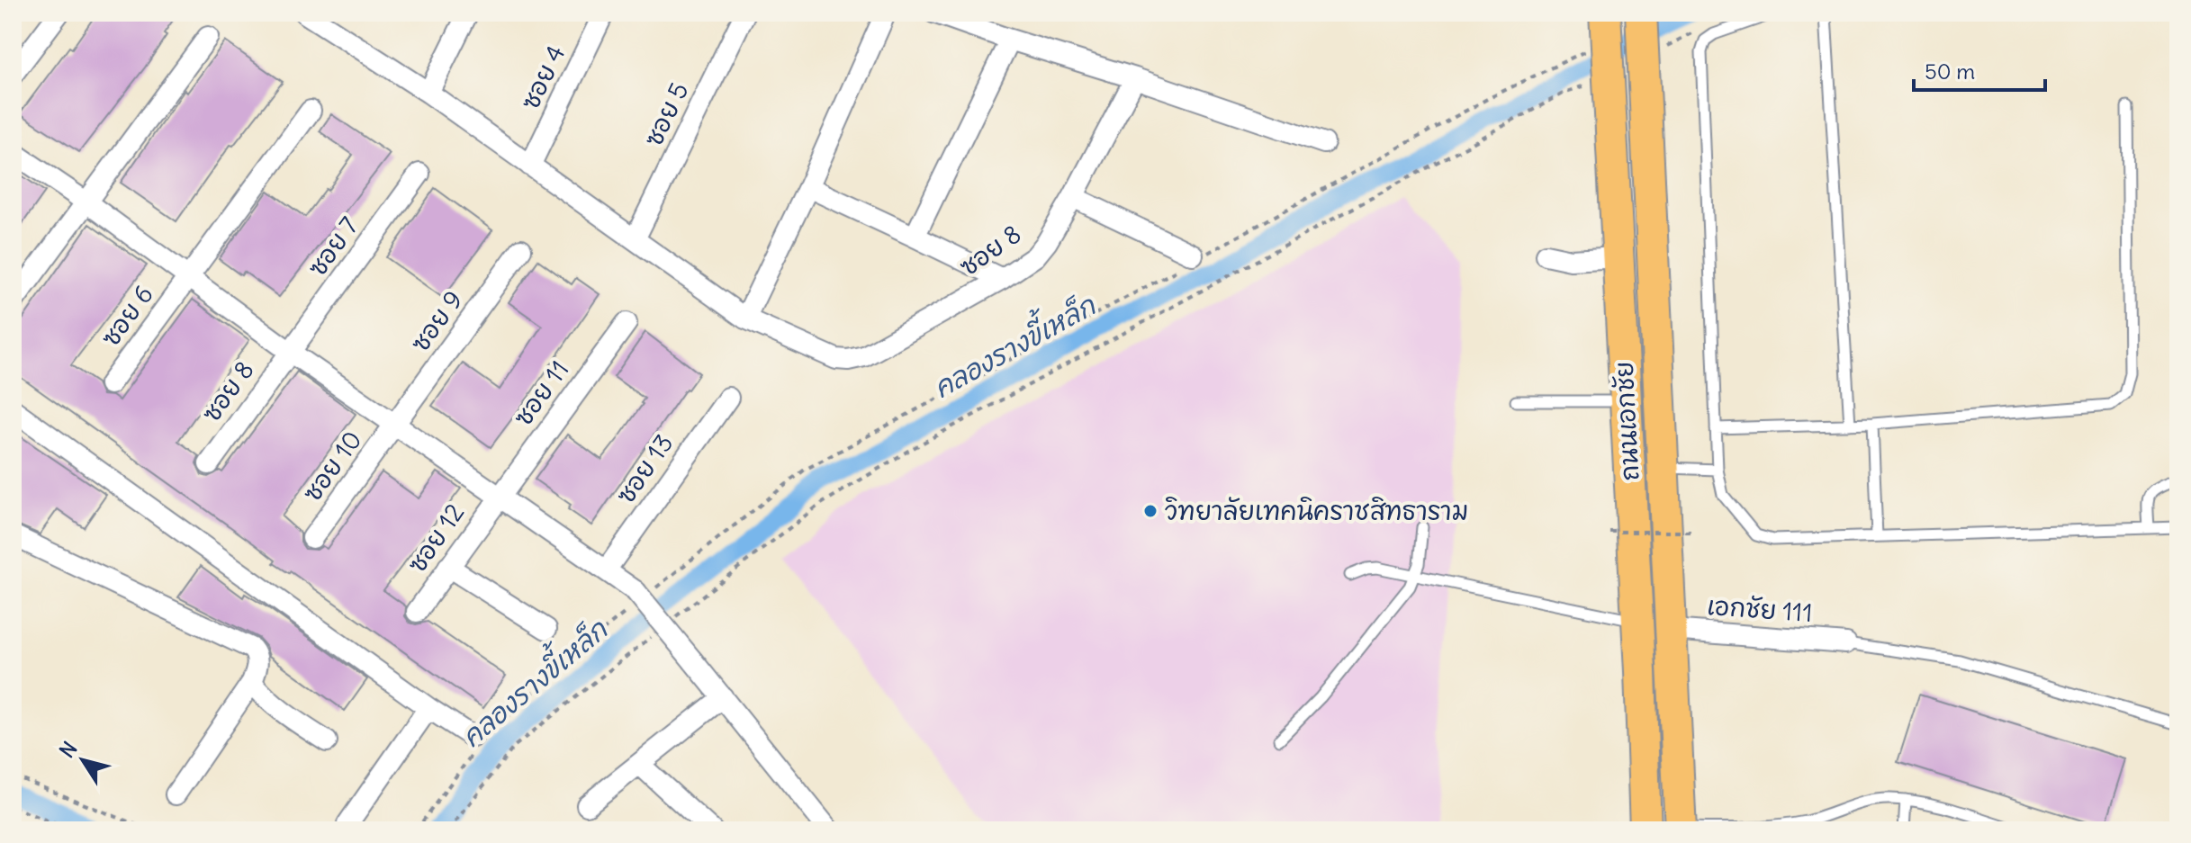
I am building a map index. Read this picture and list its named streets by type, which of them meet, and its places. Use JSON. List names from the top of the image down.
{
  "streets": {
    "main road": ["ถนนเอกชัย"],
    "street": [
      "ซอย 4",
      "ซอย 5",
      "ซอย 7",
      "ซอย 8",
      "ซอย 6",
      "ซอย 9",
      "ซอย 11",
      "ซอย 10",
      "ซอย 13",
      "ซอย 12",
      "เอกชัย 111"
    ]
  },
  "crossings": [
    ["ซอย 7", "ซอย 8"],
    ["ซอย 9", "ซอย 10"],
    ["ซอย 11", "ซอย 12"],
    ["ถนนเอกชัย", "เอกชัย 111"]
  ],
  "water": ["คลองรางขี้เหล็ก"],
  "places": ["วิทยาลัยเทคนิคราชสิทธาราม"],
  "scale_bar": "50 m",
  "north": "top left"
}
